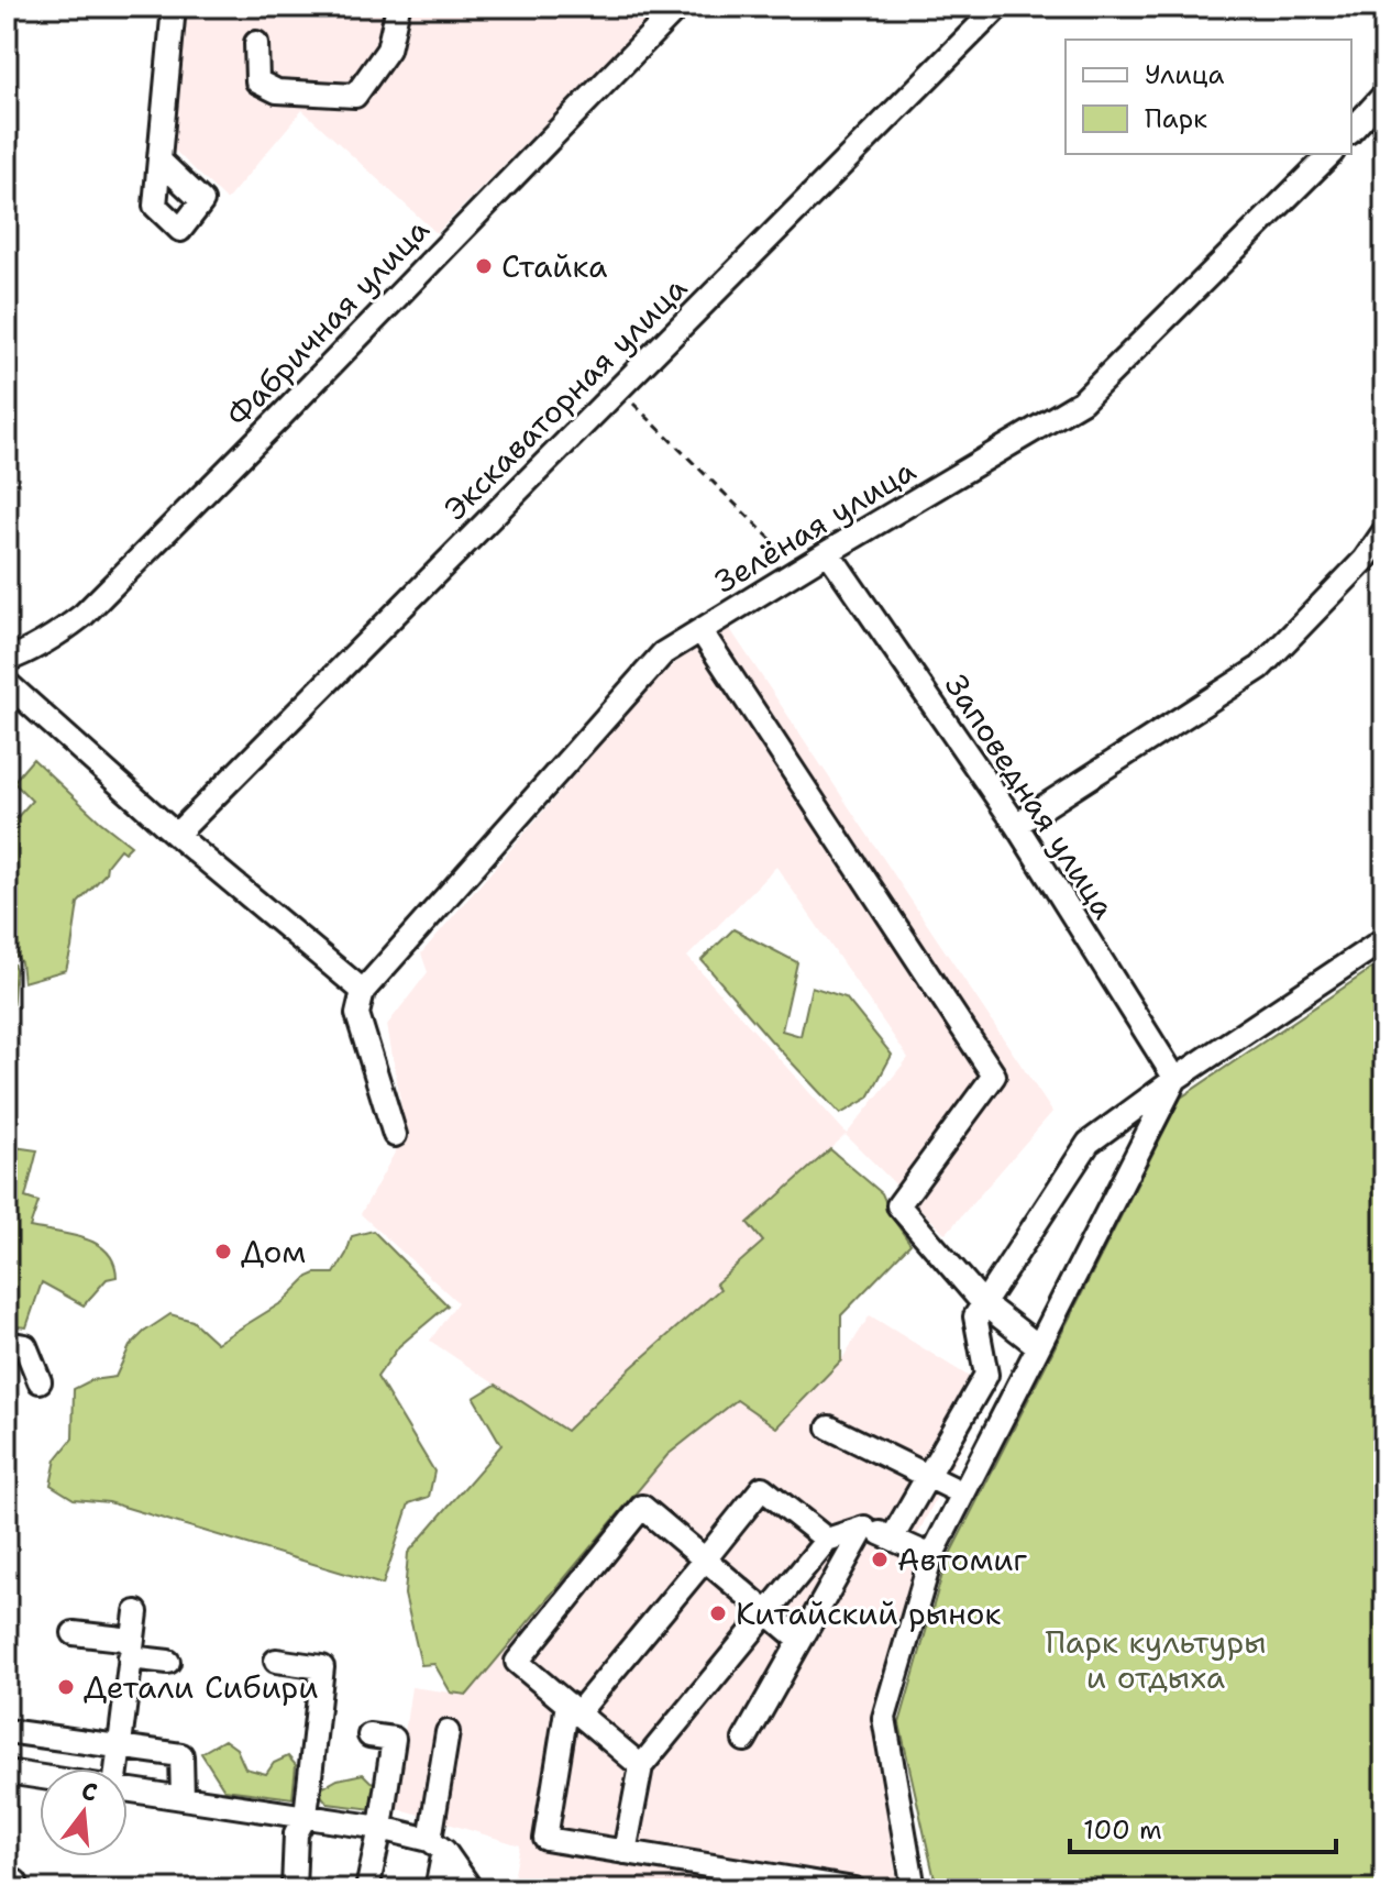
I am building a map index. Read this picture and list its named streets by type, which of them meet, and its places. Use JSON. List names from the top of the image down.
{
  "streets": {
    "street": [
      "Фабричная улица",
      "Экскаваторная улица",
      "Зелёная улица",
      "Заповедная улица"
    ]
  },
  "crossings": [
    ["Зелёная улица", "Заповедная улица"]
  ],
  "parks": ["Парк культуры и отдыха"],
  "places": [
    "Стайка",
    "Дом",
    "Автомиг",
    "Китайский рынок",
    "Детали Сибири"
  ],
  "legend": ["Улица", "Парк"],
  "scale_bar": "100 m",
  "north": "top"
}
